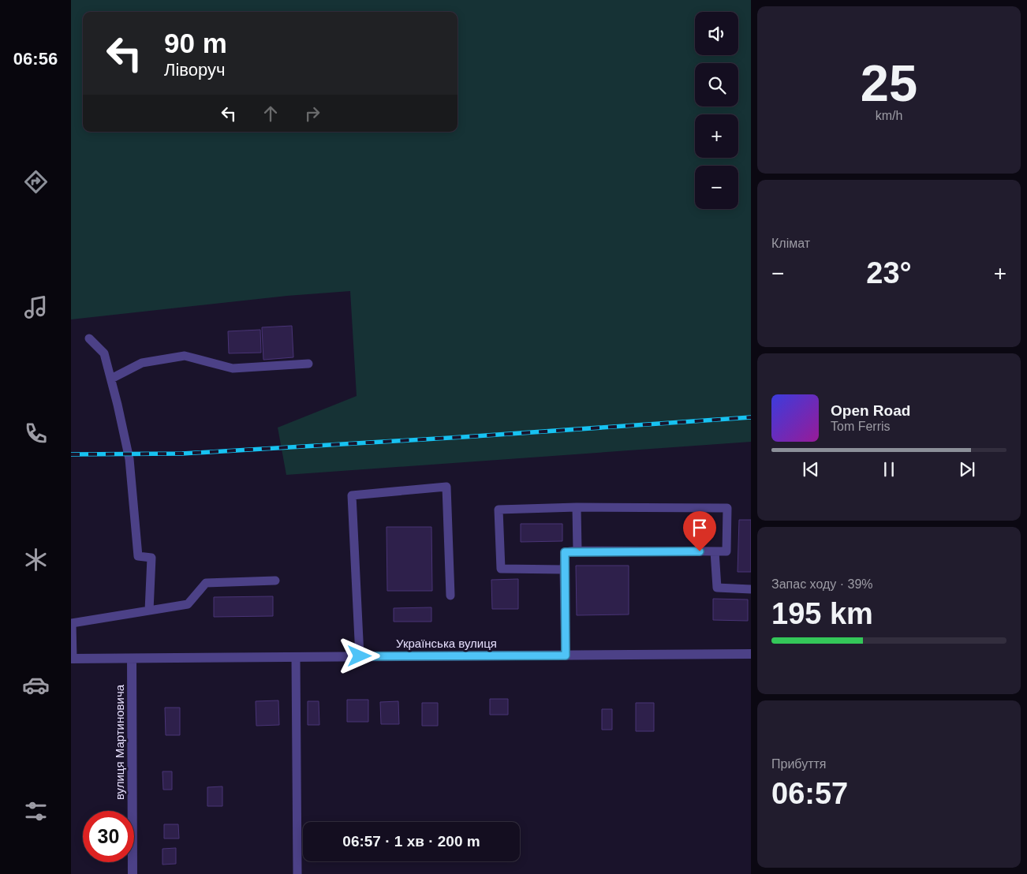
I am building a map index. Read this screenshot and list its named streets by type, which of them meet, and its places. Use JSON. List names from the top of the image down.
{
  "streets": {
    "street": ["Українська вулиця", "вулиця Мартиновича"]
  },
  "crossings": [
    ["Українська вулиця", "вулиця Мартиновича"]
  ],
  "page": {
    "tabs": "06:56",
    "tile": [
      ["25", "km/h"],
      "Клімат",
      ["Запас ходу · 39%", "195 km"],
      ["Прибуття", "06:57"]
    ],
    "map_buttons": ["+", "−"],
    "turn": ["90 m", "Ліворуч"],
    "heat": ["−", "23°", "+"],
    "song": ["Open Road", "Tom Ferris"],
    "limit": "30",
    "trip": "06:57 · 1 хв · 200 m"
  }
}
